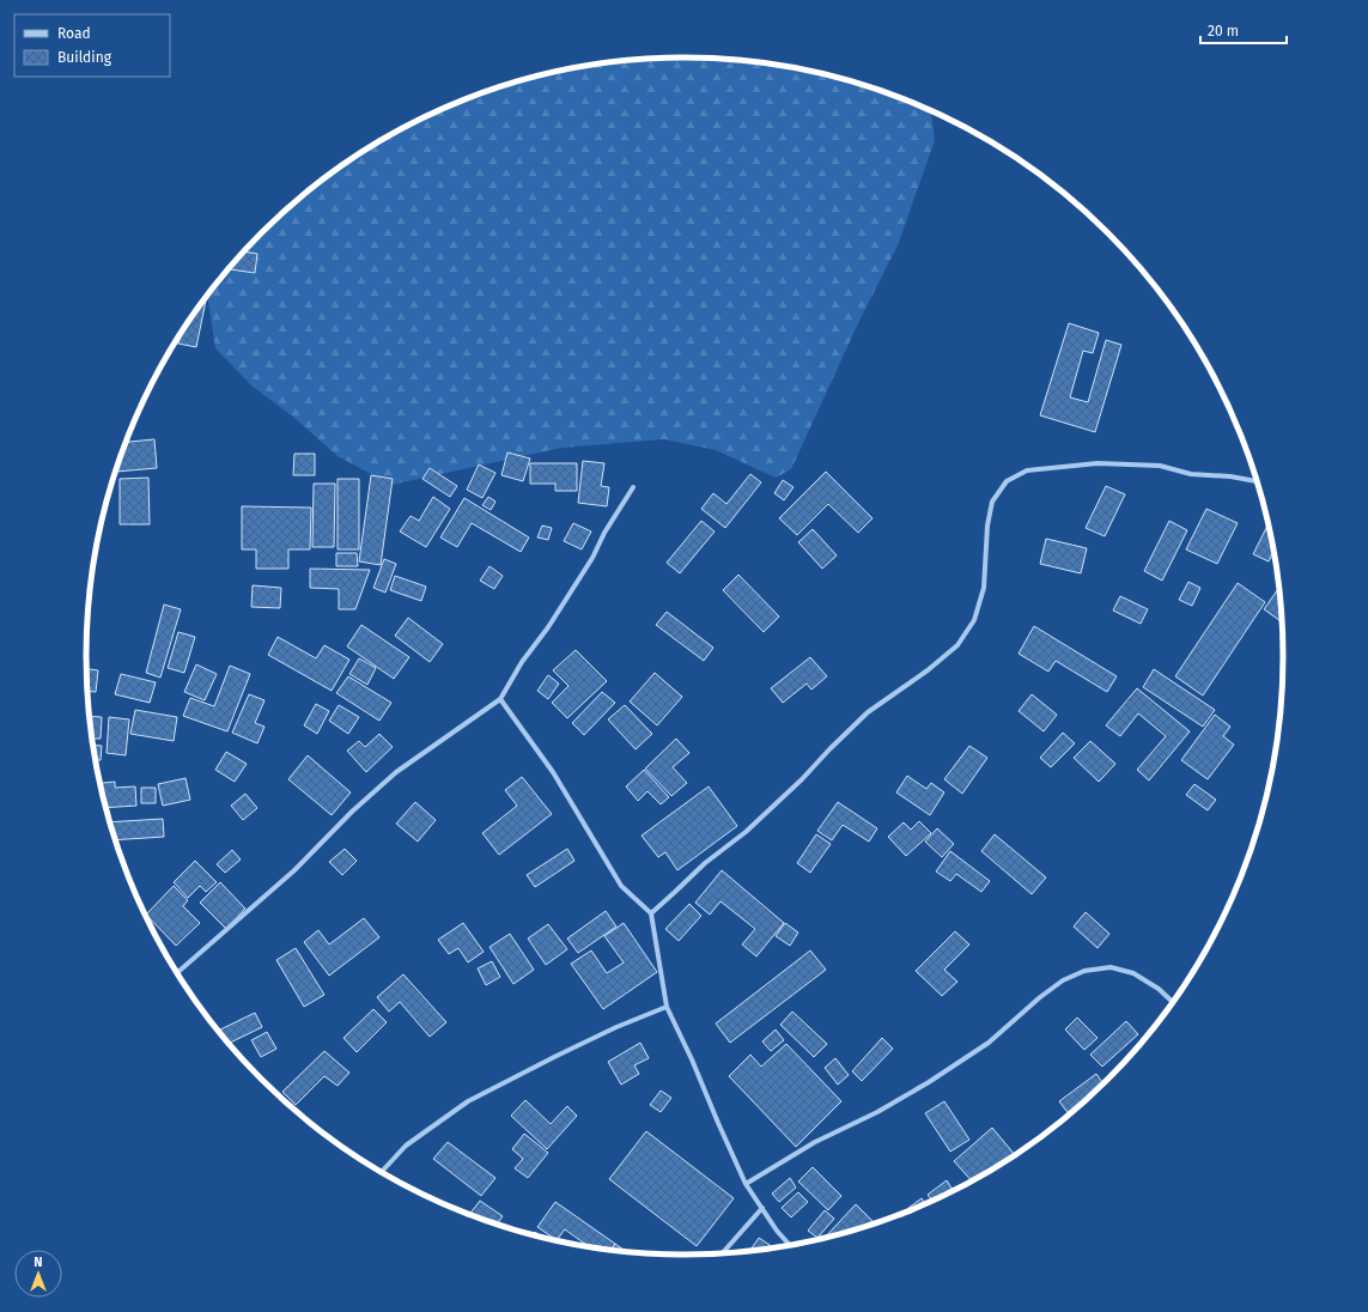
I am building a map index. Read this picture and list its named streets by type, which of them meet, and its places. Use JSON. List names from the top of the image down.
{
  "legend": ["Road", "Building"],
  "scale_bar": "20 m",
  "north": "top"
}
